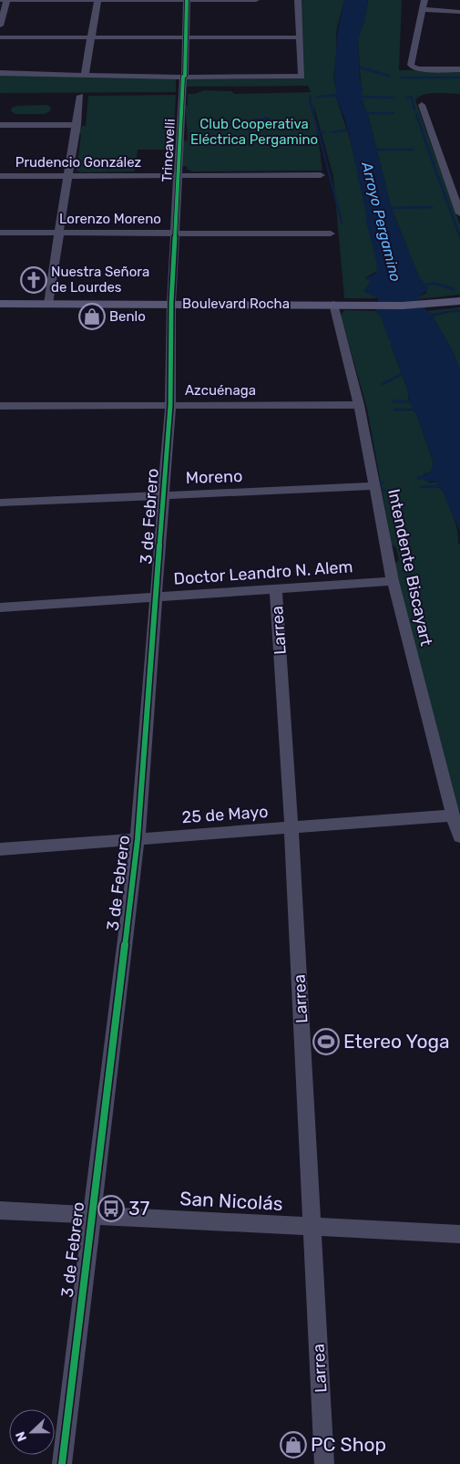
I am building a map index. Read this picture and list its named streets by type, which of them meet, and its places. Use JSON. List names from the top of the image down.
{
  "streets": {
    "main road": ["Boulevard Rocha"],
    "street": [
      "Trincavelli",
      "Prudencio González",
      "Lorenzo Moreno",
      "Azcuénaga",
      "Moreno",
      "3 de Febrero",
      "Intendente Biscayart",
      "Doctor Leandro N. Alem",
      "Larrea",
      "25 de Mayo",
      "San Nicolás"
    ]
  },
  "crossings": [
    ["Trincavelli", "Prudencio González"],
    ["Trincavelli", "Lorenzo Moreno"],
    ["Trincavelli", "Boulevard Rocha"],
    ["Trincavelli", "3 de Febrero"],
    ["Boulevard Rocha", "3 de Febrero"],
    ["Boulevard Rocha", "Intendente Biscayart"],
    ["Azcuénaga", "3 de Febrero"],
    ["Azcuénaga", "Intendente Biscayart"],
    ["Moreno", "3 de Febrero"],
    ["Moreno", "Intendente Biscayart"],
    ["3 de Febrero", "Doctor Leandro N. Alem"],
    ["3 de Febrero", "25 de Mayo"],
    ["3 de Febrero", "San Nicolás"],
    ["Intendente Biscayart", "Doctor Leandro N. Alem"],
    ["Intendente Biscayart", "25 de Mayo"],
    ["Doctor Leandro N. Alem", "Larrea"],
    ["Larrea", "25 de Mayo"],
    ["Larrea", "San Nicolás"]
  ],
  "water": ["Arroyo Pergamino"],
  "parks": ["Club Cooperativa Eléctrica Pergamino"],
  "places": {
    "church": ["Nuestra Señora de Lourdes"],
    "shop": ["Benlo", "PC Shop"],
    "sports": ["Etereo Yoga"],
    "bus stop": ["37"]
  },
  "north": "left"
}
